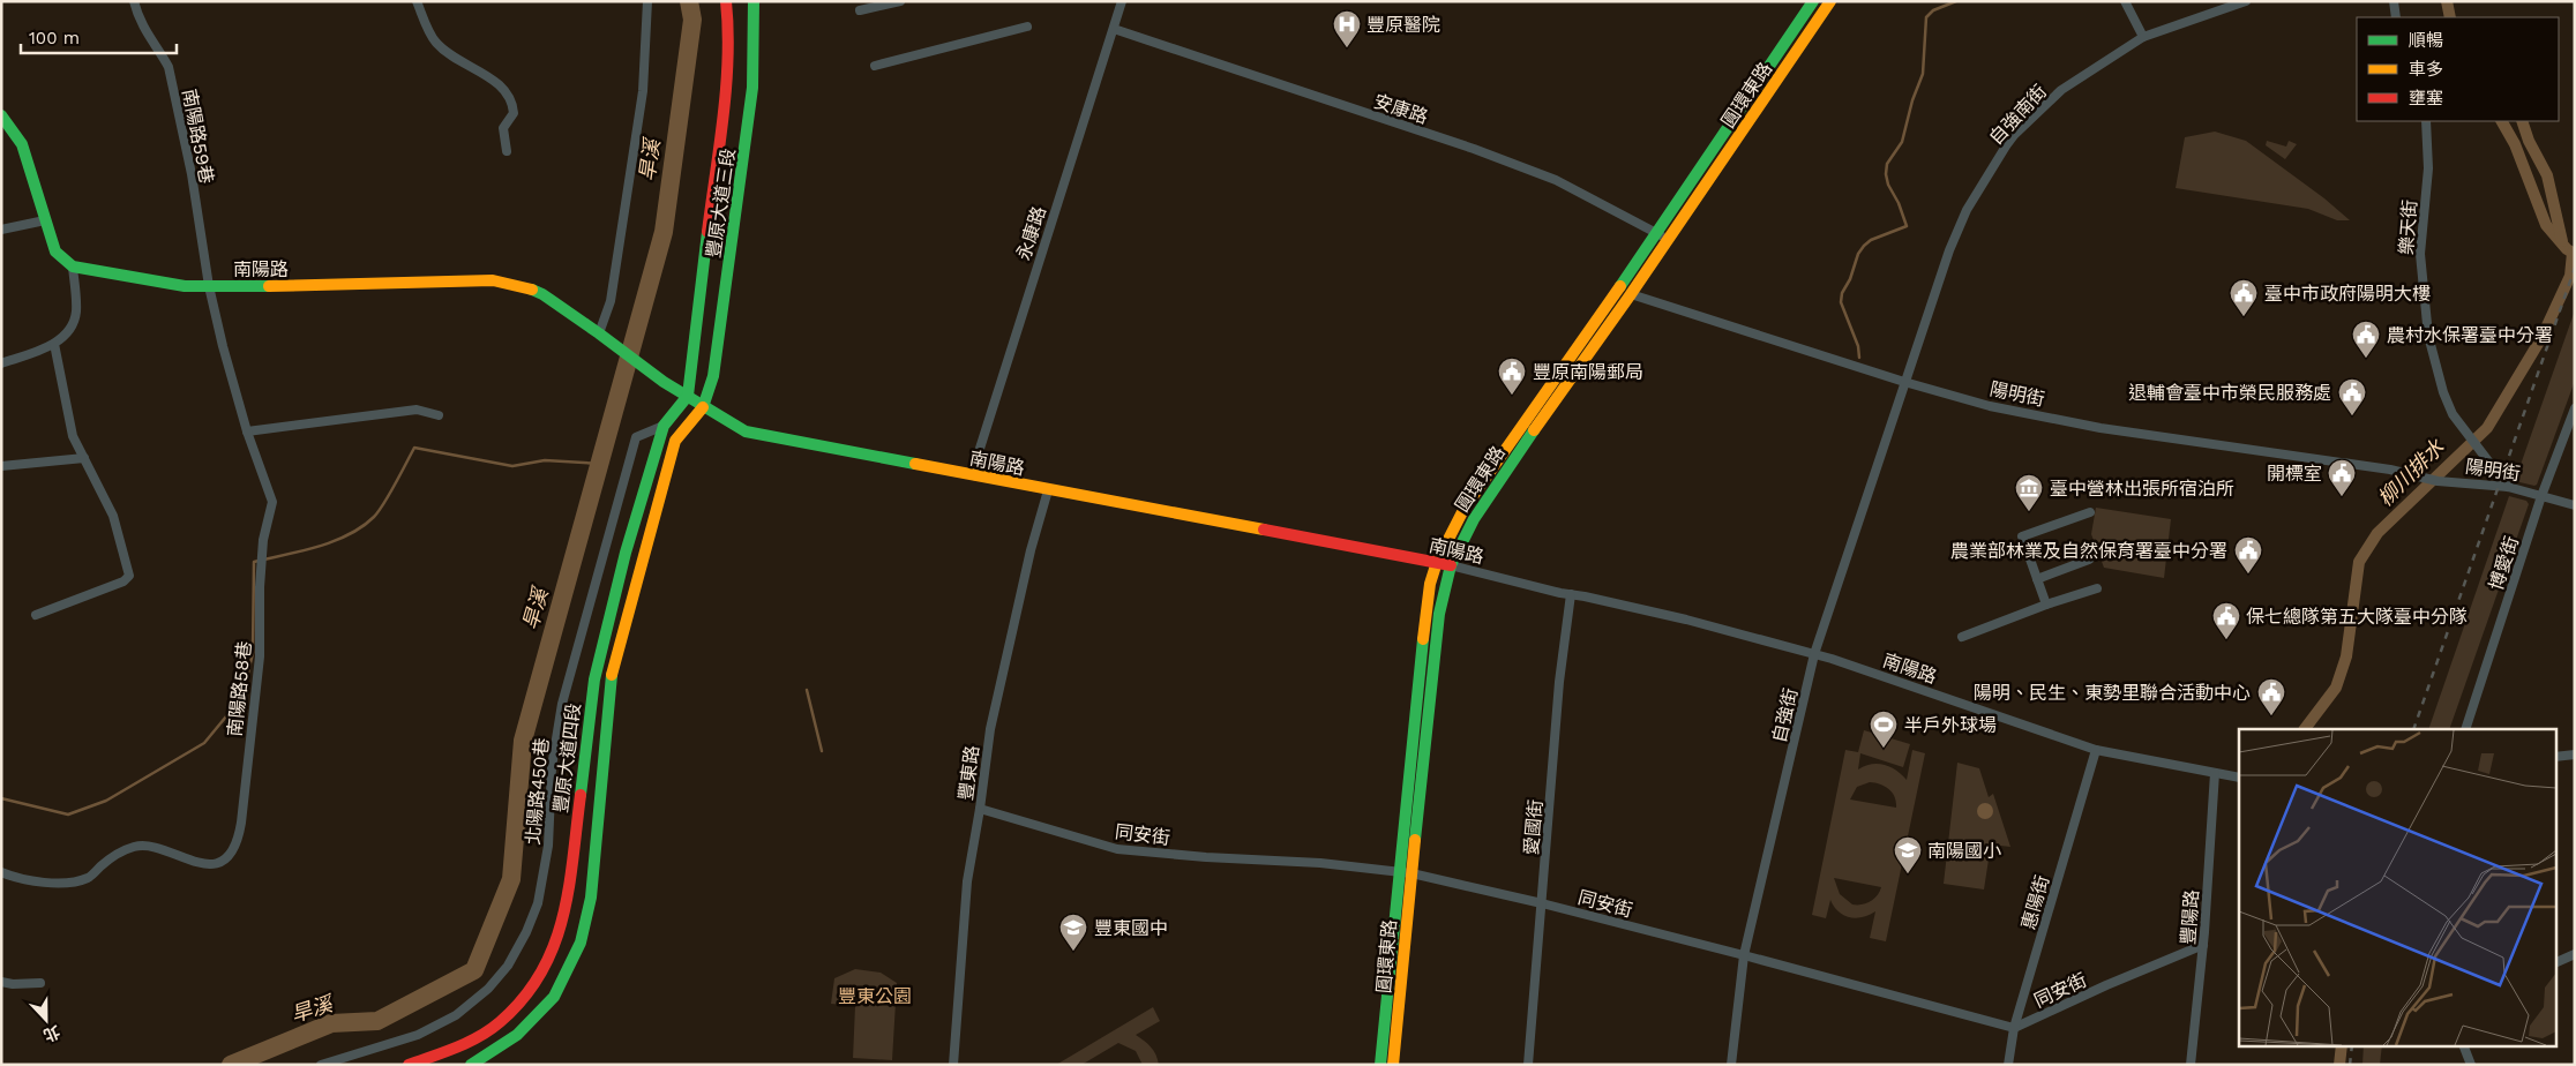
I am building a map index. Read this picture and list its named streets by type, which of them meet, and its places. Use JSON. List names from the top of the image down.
{
  "streets": {
    "street": [
      "圓環東路",
      "安康路",
      "自強南街",
      "南陽路59巷",
      "豐原大道三段",
      "樂天街",
      "永康路",
      "南陽路",
      "陽明街",
      "博愛街",
      "南陽路58巷",
      "自強街",
      "豐原大道四段",
      "豐東路",
      "北陽路450巷",
      "愛國街",
      "同安街",
      "惠陽街",
      "豐陽路"
    ]
  },
  "crossings": [
    ["圓環東路", "安康路"],
    ["圓環東路", "南陽路"],
    ["圓環東路", "陽明街"],
    ["圓環東路", "同安街"],
    ["安康路", "永康路"],
    ["自強南街", "陽明街"],
    ["自強南街", "自強街"],
    ["南陽路59巷", "南陽路"],
    ["南陽路59巷", "南陽路58巷"],
    ["豐原大道三段", "南陽路"],
    ["豐原大道三段", "豐原大道四段"],
    ["樂天街", "陽明街"],
    ["永康路", "南陽路"],
    ["南陽路", "南陽路58巷"],
    ["南陽路", "自強街"],
    ["南陽路", "豐原大道四段"],
    ["南陽路", "豐東路"],
    ["南陽路", "愛國街"],
    ["南陽路", "惠陽街"],
    ["南陽路", "豐陽路"],
    ["陽明街", "博愛街"],
    ["陽明街", "自強街"],
    ["自強街", "同安街"],
    ["豐原大道四段", "北陽路450巷"],
    ["豐東路", "同安街"],
    ["愛國街", "同安街"],
    ["同安街", "惠陽街"],
    ["同安街", "豐陽路"]
  ],
  "water": ["旱溪", "柳川排水"],
  "parks": ["豐東公園"],
  "places": {
    "hospital": ["豐原醫院"],
    "public building": [
      "臺中市政府陽明大樓",
      "農村水保署臺中分署",
      "豐原南陽郵局",
      "退輔會臺中市榮民服務處",
      "開標室",
      "農業部林業及自然保育署臺中分署",
      "保七總隊第五大隊臺中分隊",
      "陽明、民生、東勢里聯合活動中心"
    ],
    "museum": ["臺中營林出張所宿泊所"],
    "sports": ["半戶外球場"],
    "school or university": ["南陽國小", "豐東國中"]
  },
  "legend": ["順暢", "車多", "壅塞"],
  "scale_bar": "100 m",
  "north": "bottom"
}
